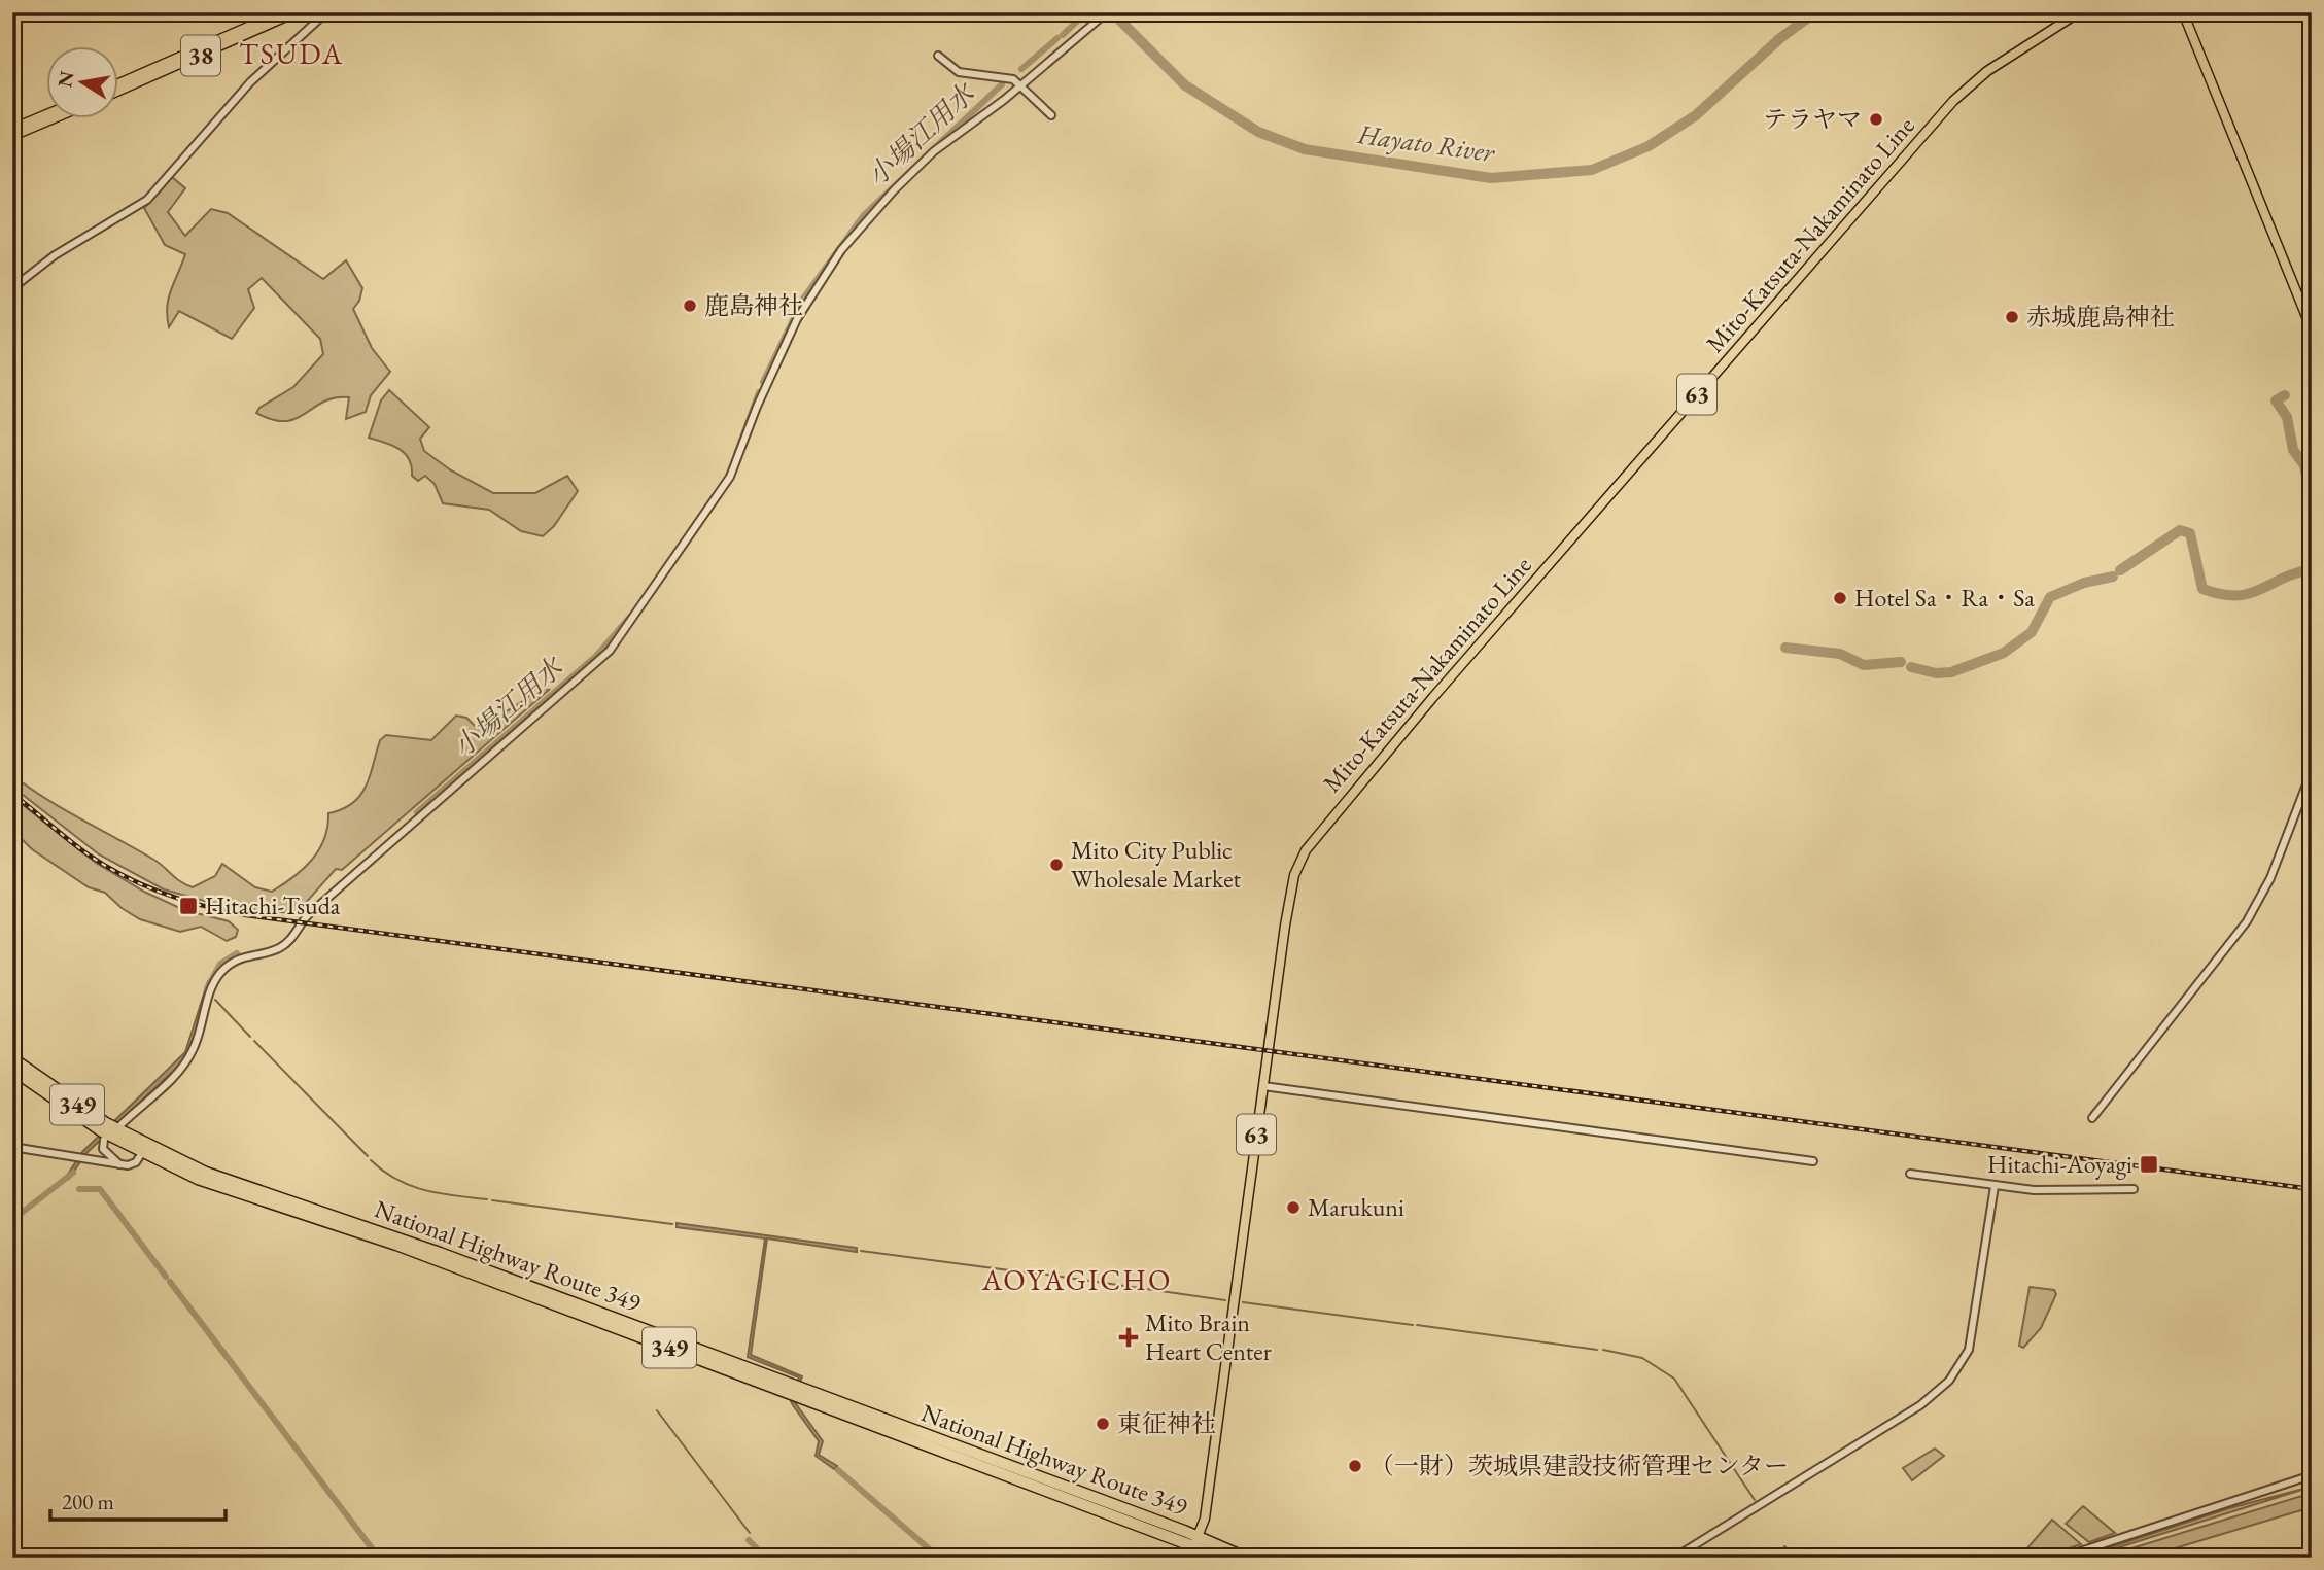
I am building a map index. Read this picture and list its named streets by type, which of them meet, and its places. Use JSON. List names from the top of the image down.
{
  "streets": {
    "highway": ["349", "National Highway Route 349"],
    "main road": ["38", "Mito-Katsuta-Nakaminato Line", "63"]
  },
  "crossings": [
    ["Mito-Katsuta-Nakaminato Line", "National Highway Route 349"]
  ],
  "districts": ["TSUDA", "AOYAGICHO"],
  "water": ["小場江用水", "Hayato River"],
  "places": {
    "other": [
      "テラヤマ",
      "鹿島神社",
      "赤城鹿島神社",
      "Hotel Sa・Ra・Sa",
      "Mito City Public Wholesale Market",
      "Marukuni",
      "東征神社",
      "（一財）茨城県建設技術管理センター"
    ],
    "transit": ["Hitachi-Tsuda", "Hitachi-Aoyagi"],
    "health": ["Mito Brain Heart Center"]
  },
  "scale_bar": "200 m",
  "north": "left"
}
